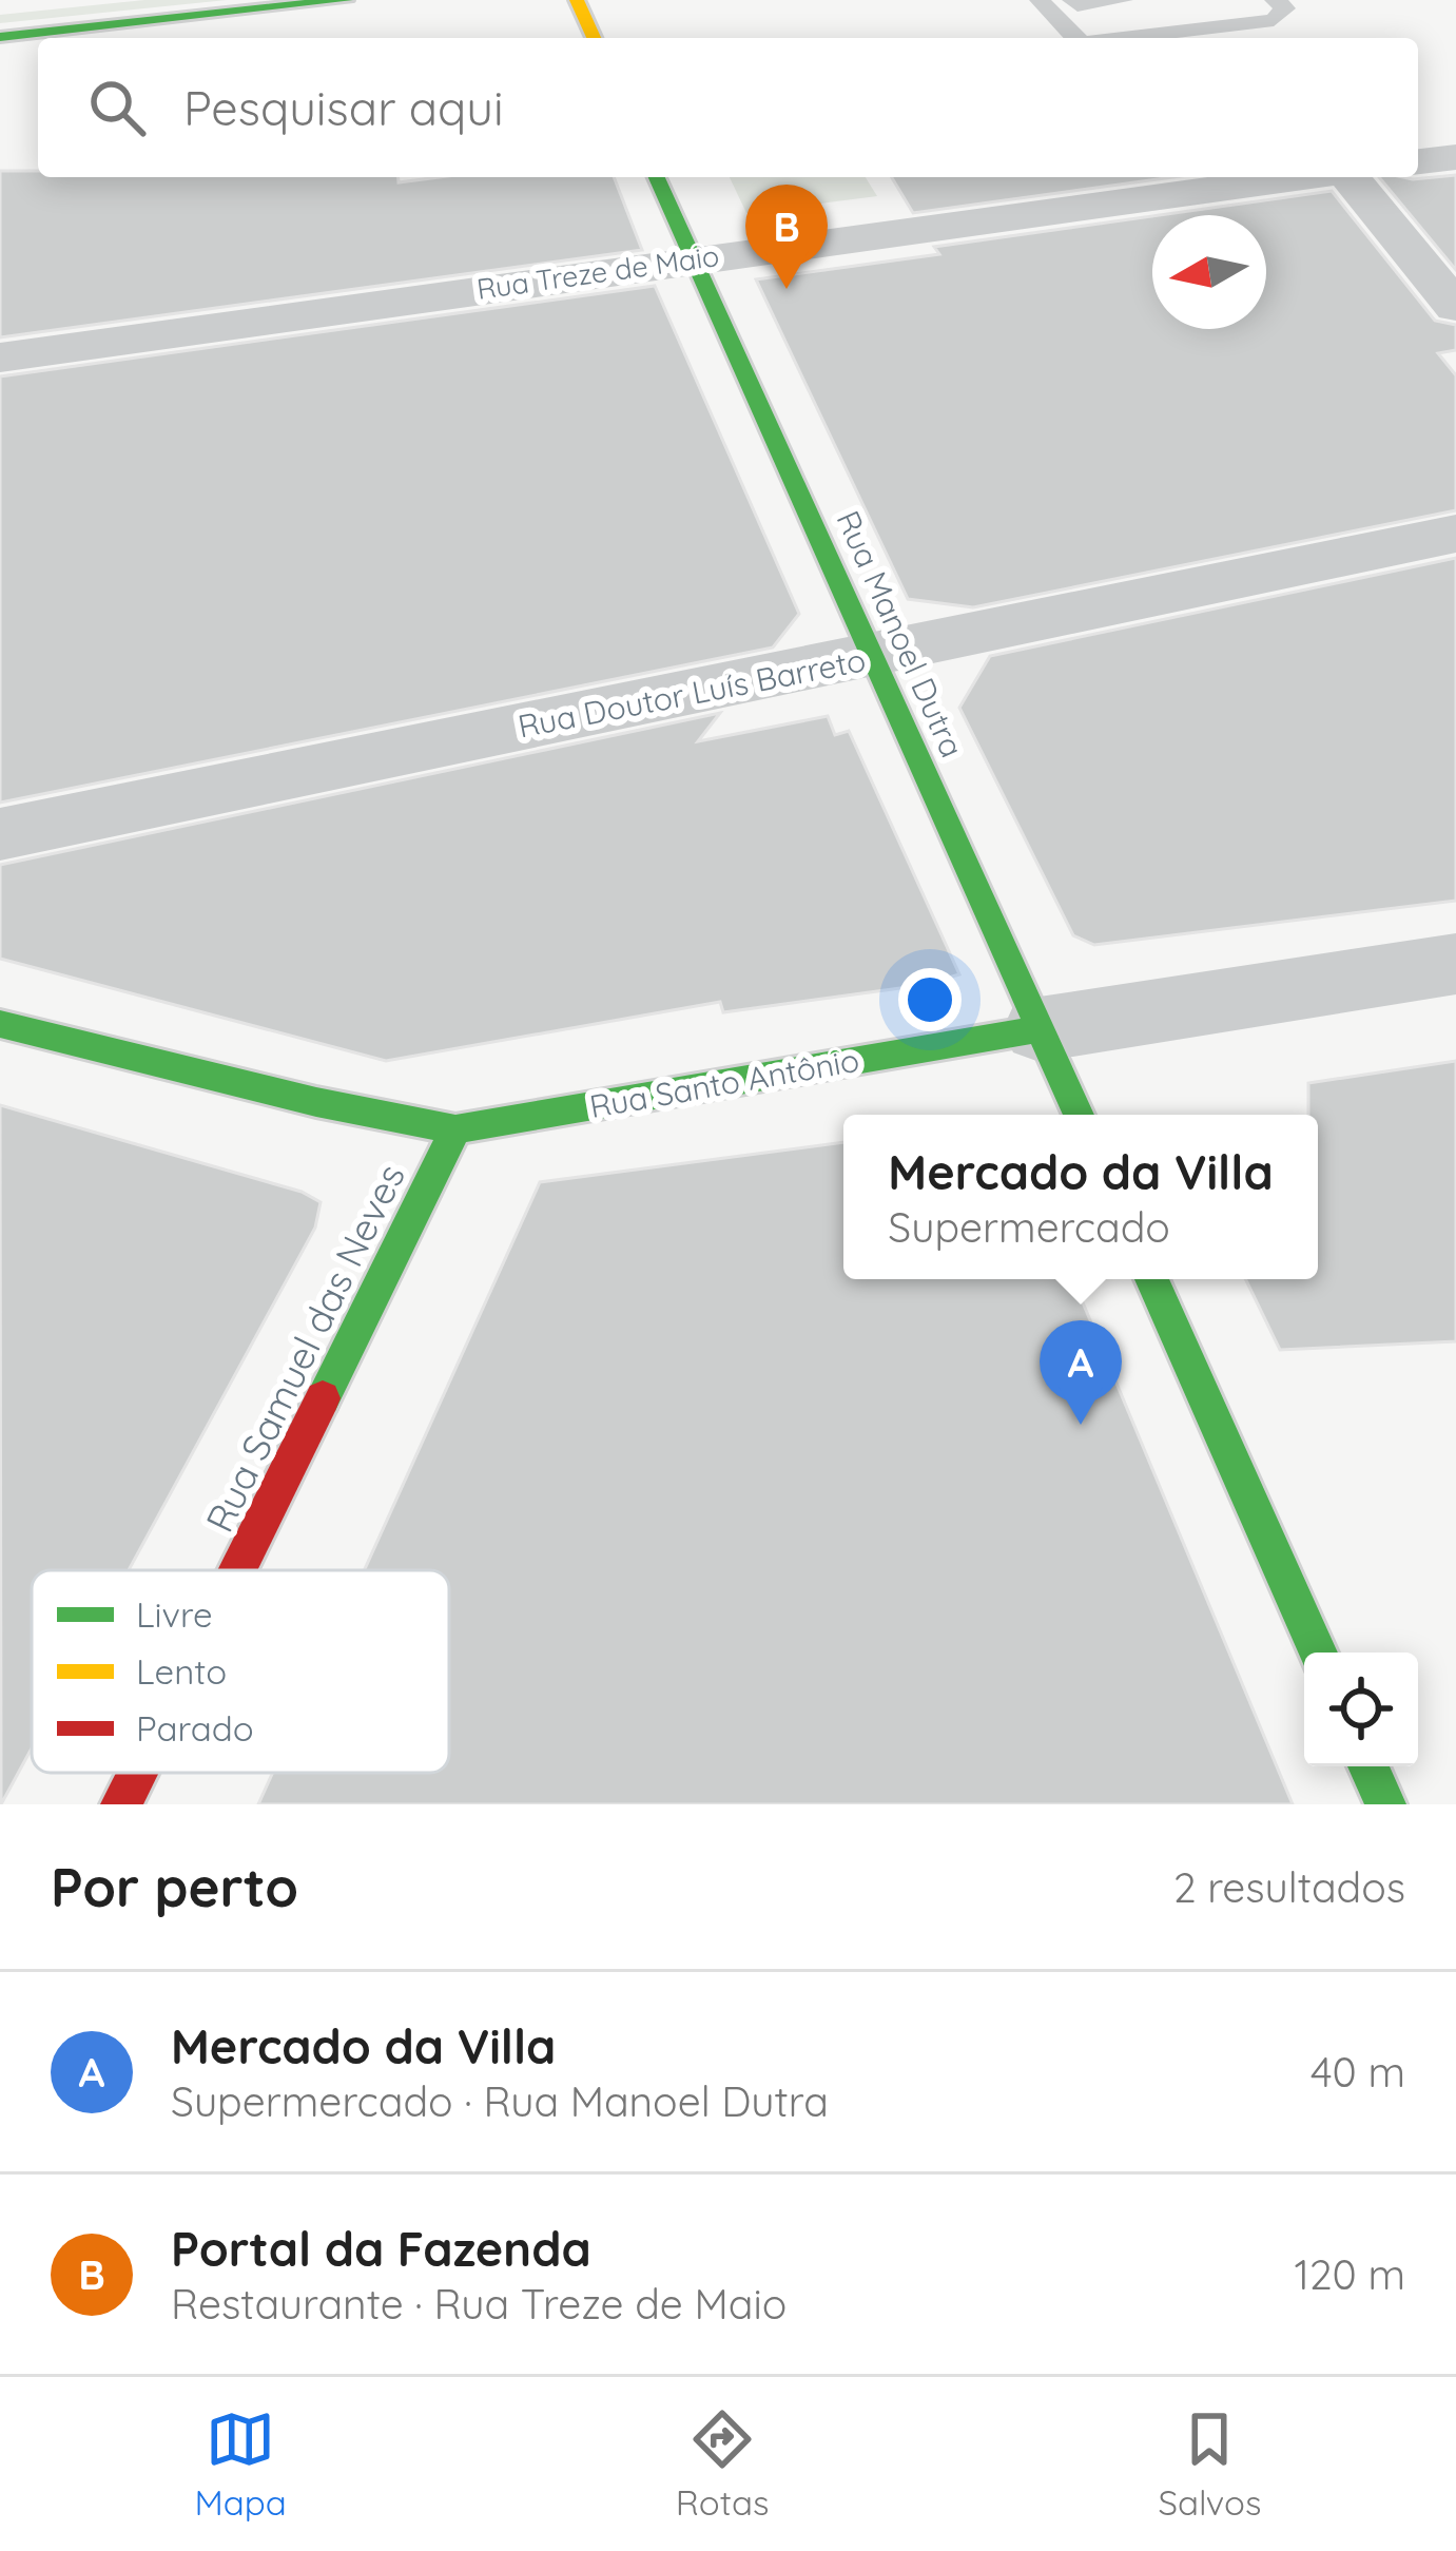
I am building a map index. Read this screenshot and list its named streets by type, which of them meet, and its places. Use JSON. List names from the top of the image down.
{
  "streets": {
    "street": [
      "Rua Treze de Maio",
      "Rua Manoel Dutra",
      "Rua Doutor Luís Barreto",
      "Rua Santo Antônio",
      "Rua Samuel das Neves"
    ]
  },
  "crossings": [
    ["Rua Treze de Maio", "Rua Manoel Dutra"],
    ["Rua Manoel Dutra", "Rua Doutor Luís Barreto"],
    ["Rua Manoel Dutra", "Rua Santo Antônio"],
    ["Rua Santo Antônio", "Rua Samuel das Neves"]
  ],
  "legend": ["Livre", "Lento", "Parado"],
  "north": "left",
  "page": {
    "search": "Pesquisar aqui",
    "pins": ["B", "A"],
    "popup": ["Mercado da Villa", "Supermercado"],
    "heading": ["Por perto", "2 resultados"],
    "list": [
      {
        "mark": "A",
        "name": "Mercado da Villa",
        "note": "Supermercado · Rua Manoel Dutra",
        "value": "40 m"
      },
      {
        "mark": "B",
        "name": "Portal da Fazenda",
        "note": "Restaurante · Rua Treze de Maio",
        "value": "120 m"
      }
    ],
    "nav": ["Mapa", "Rotas", "Salvos"]
  }
}
